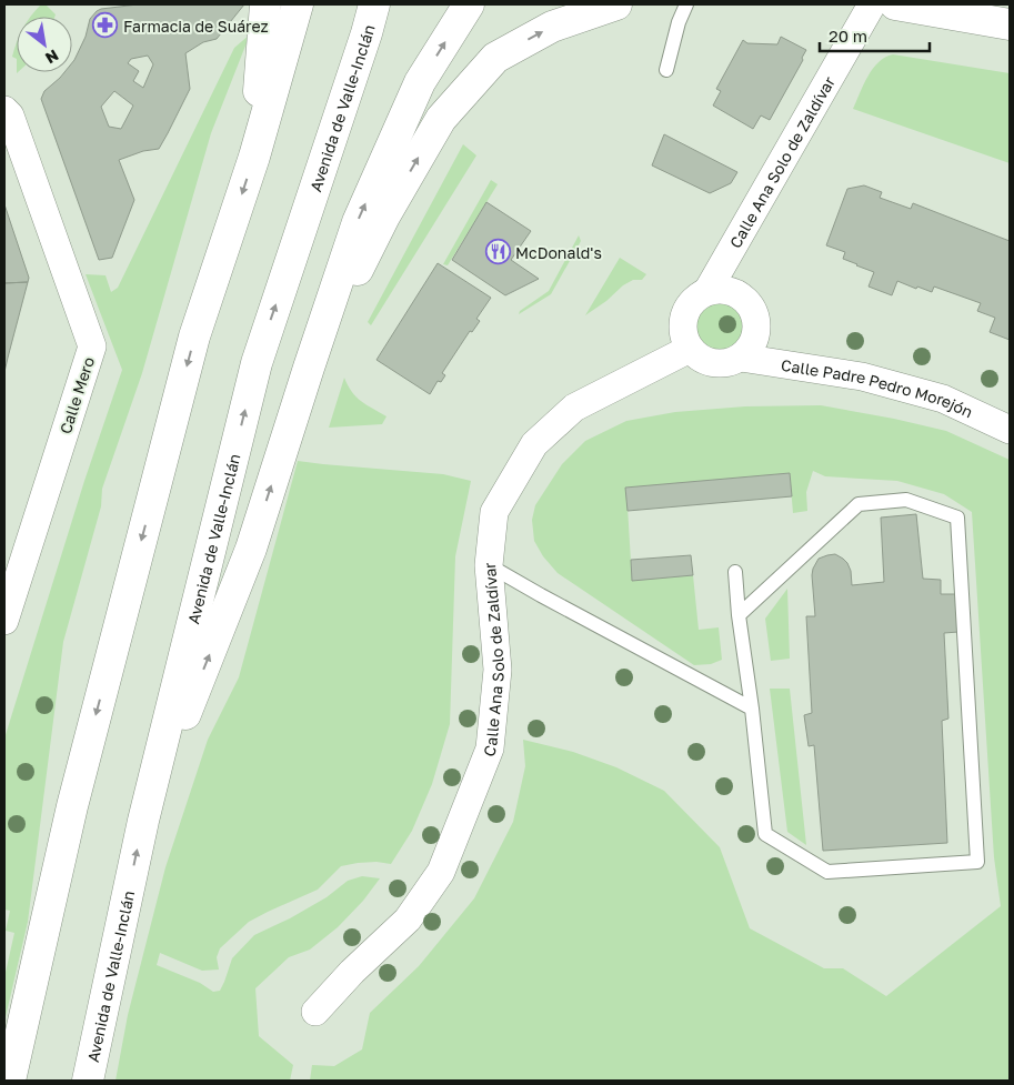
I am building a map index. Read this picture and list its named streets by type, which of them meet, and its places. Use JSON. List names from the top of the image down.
{
  "streets": {
    "main road": ["Avenida de Valle-Inclán"],
    "street": ["Calle Ana Solo de Zaldívar", "Calle Padre Pedro Morejón", "Calle Mero"]
  },
  "crossings": [
    ["Calle Ana Solo de Zaldívar", "Calle Padre Pedro Morejón"]
  ],
  "places": {
    "pharmacy": ["Farmacia de Suárez"],
    "restaurant": ["McDonald's"]
  },
  "scale_bar": "20 m",
  "north": "bottom right"
}
